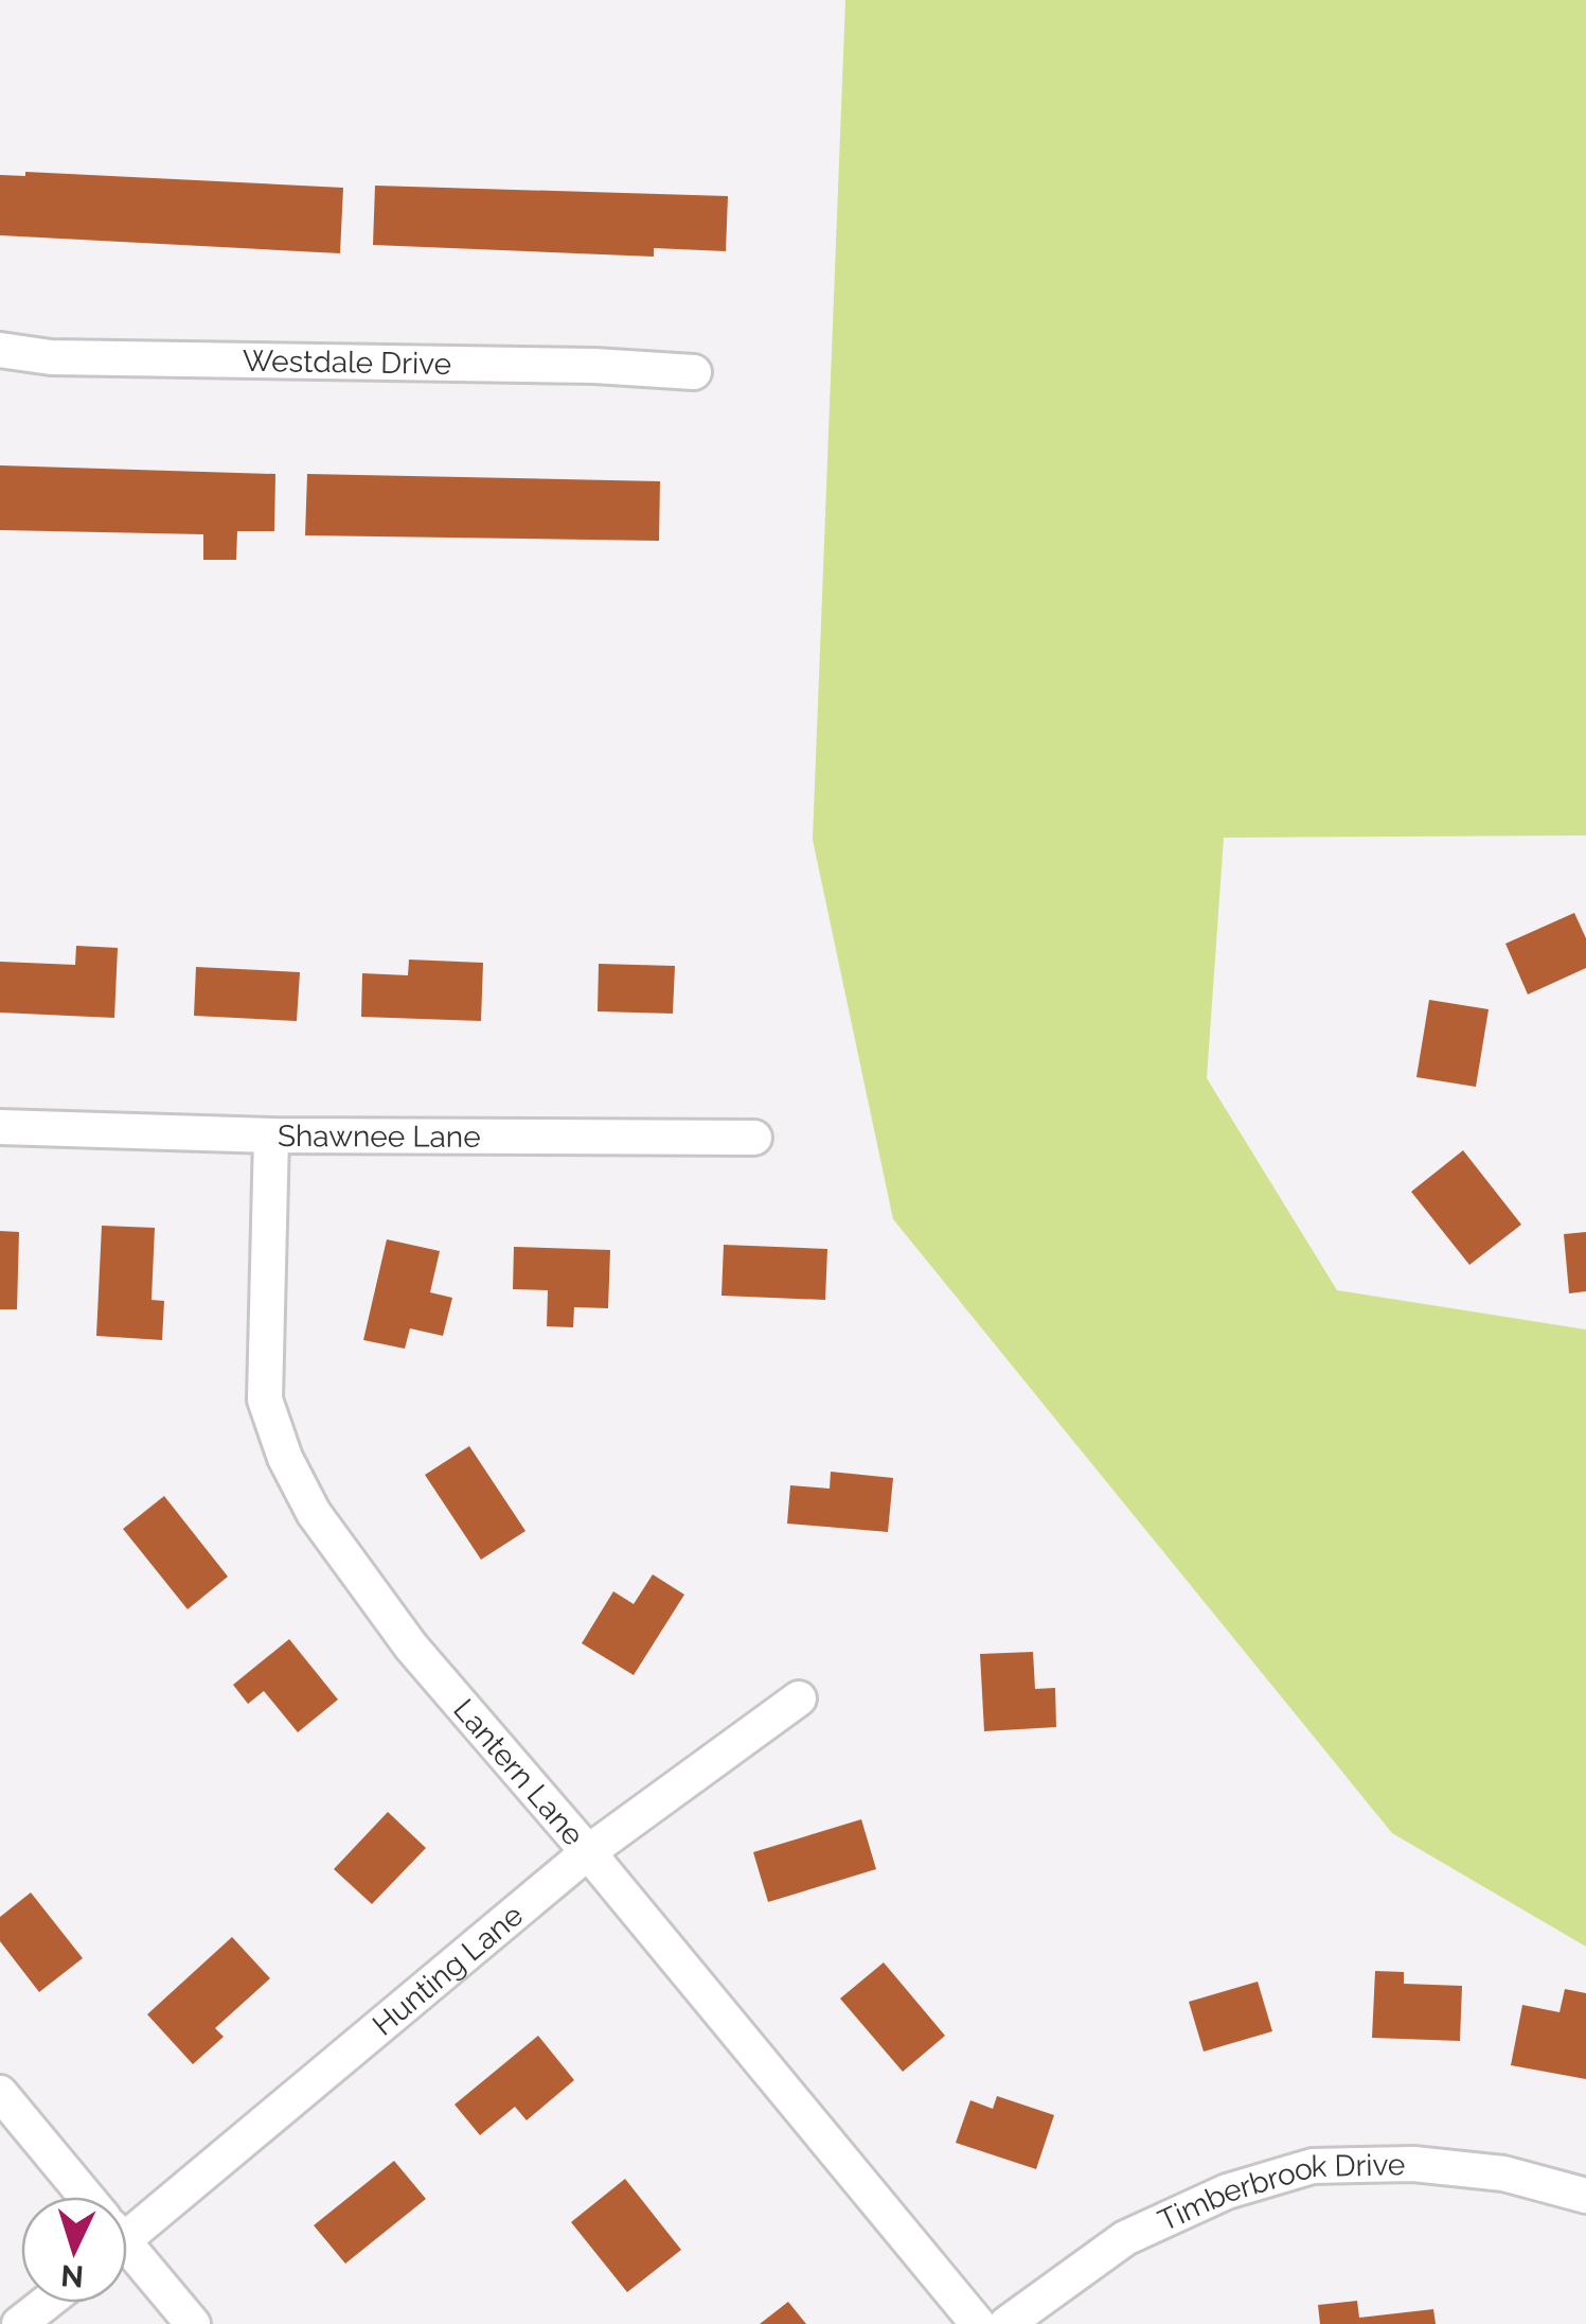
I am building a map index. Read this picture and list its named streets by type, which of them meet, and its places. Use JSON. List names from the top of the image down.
{
  "streets": {
    "street": [
      "Westdale Drive",
      "Shawnee Lane",
      "Lantern Lane",
      "Hunting Lane",
      "Timberbrook Drive"
    ]
  },
  "crossings": [
    ["Shawnee Lane", "Lantern Lane"],
    ["Lantern Lane", "Hunting Lane"]
  ],
  "north": "bottom"
}
